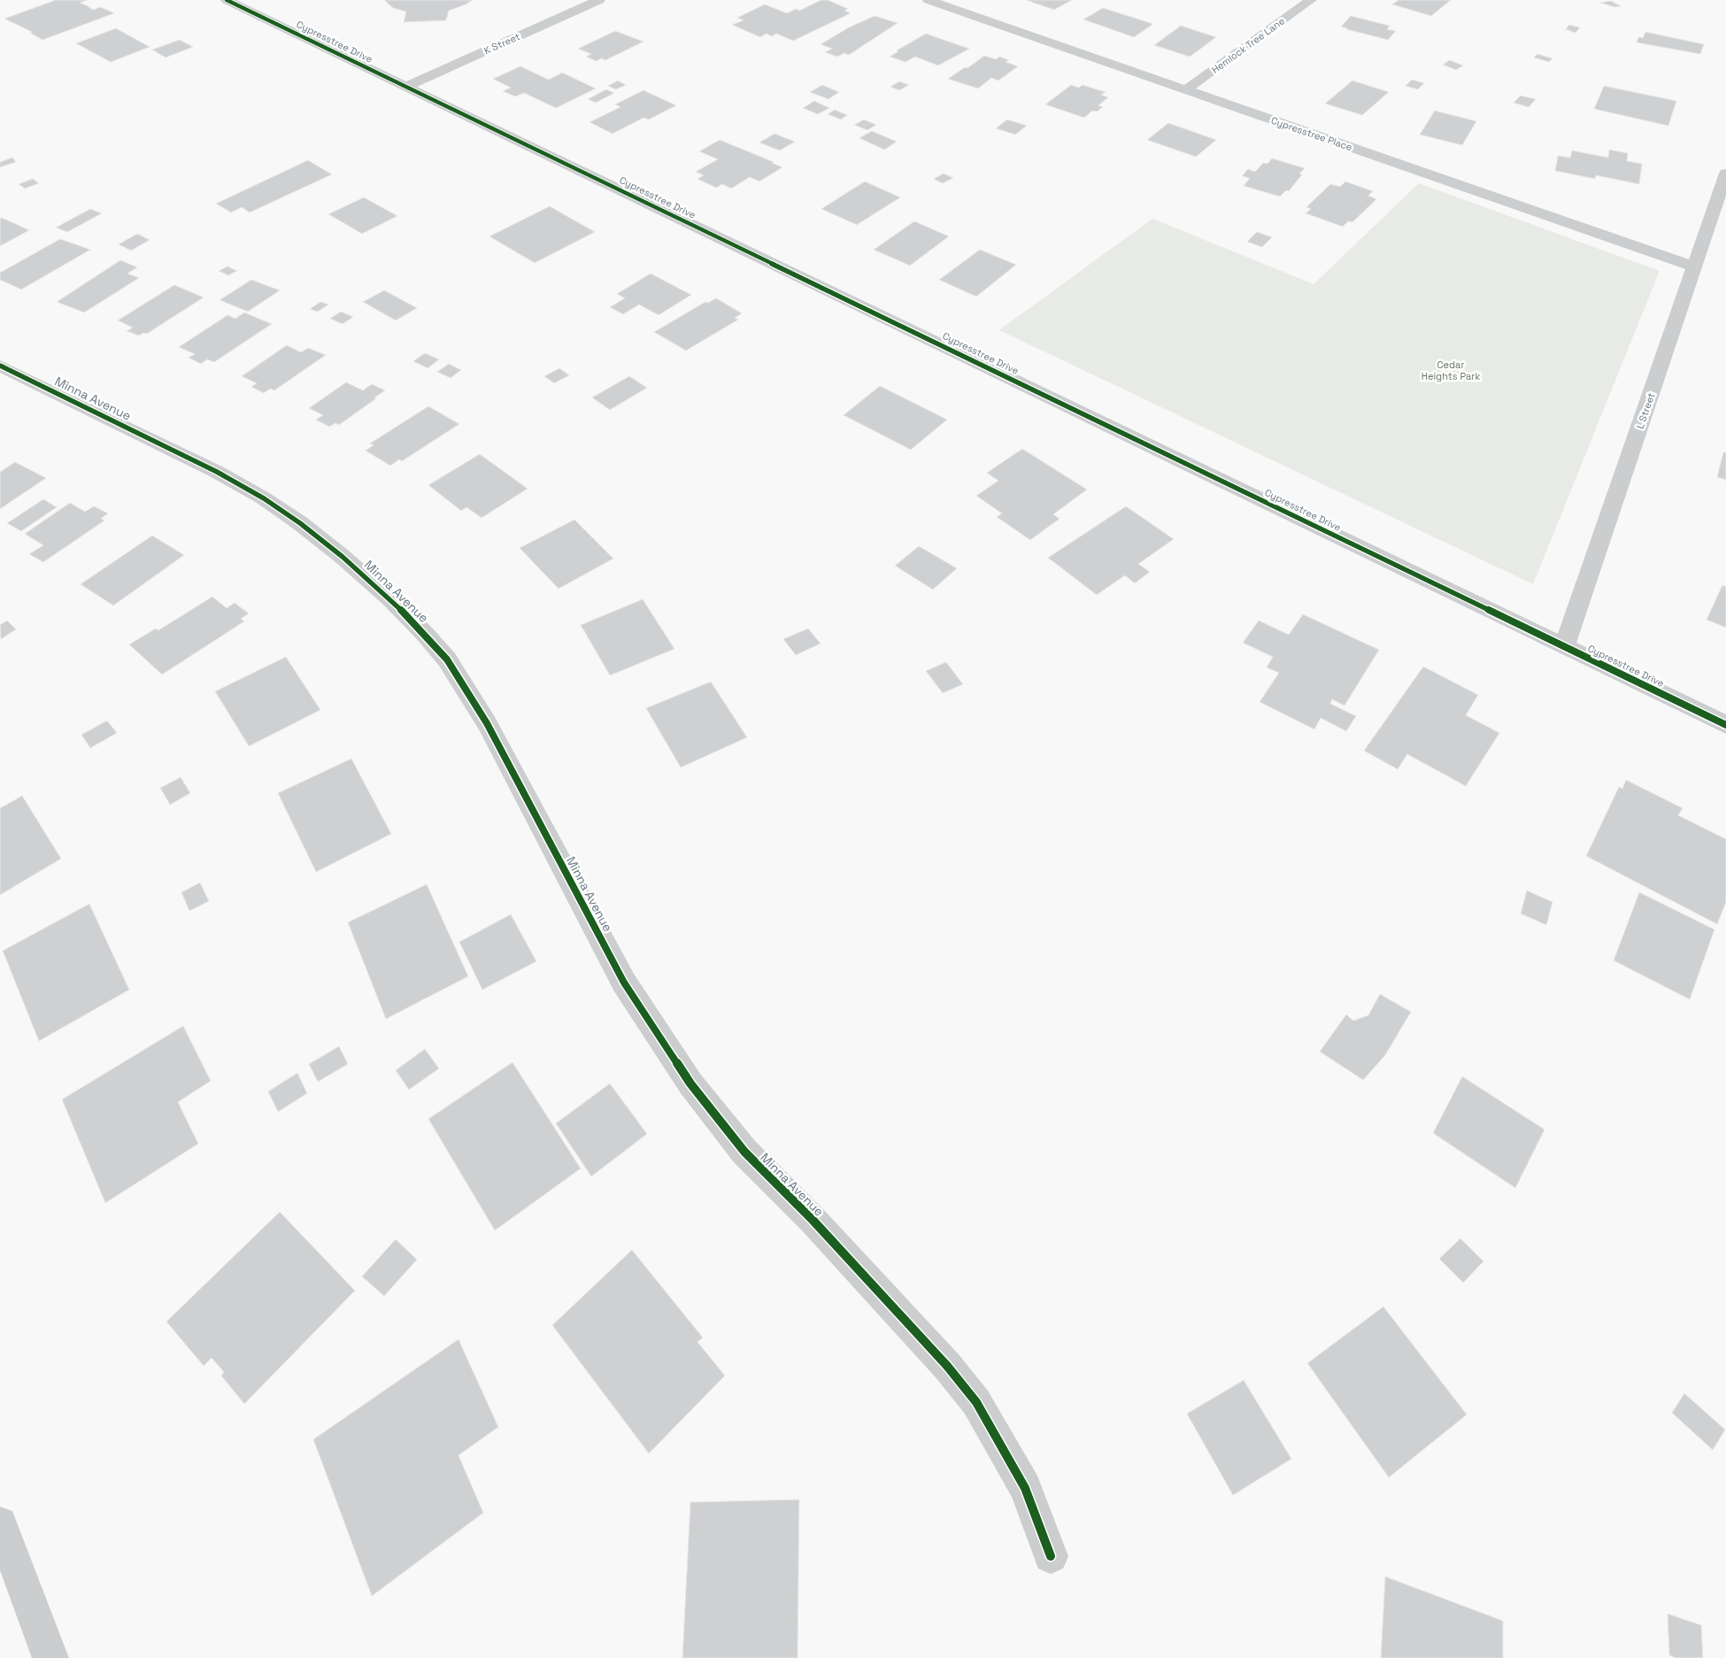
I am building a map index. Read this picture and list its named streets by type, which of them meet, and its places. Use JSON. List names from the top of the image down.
{
  "streets": {
    "street": [
      "Cypresstree Drive",
      "K Street",
      "Hemlock Tree Lane",
      "Cypresstree Place",
      "Minna Avenue",
      "L Street"
    ]
  },
  "crossings": [
    ["Cypresstree Drive", "K Street"],
    ["Cypresstree Drive", "L Street"],
    ["Hemlock Tree Lane", "Cypresstree Place"],
    ["Cypresstree Place", "L Street"]
  ],
  "parks": ["Cedar Heights Park"]
}
